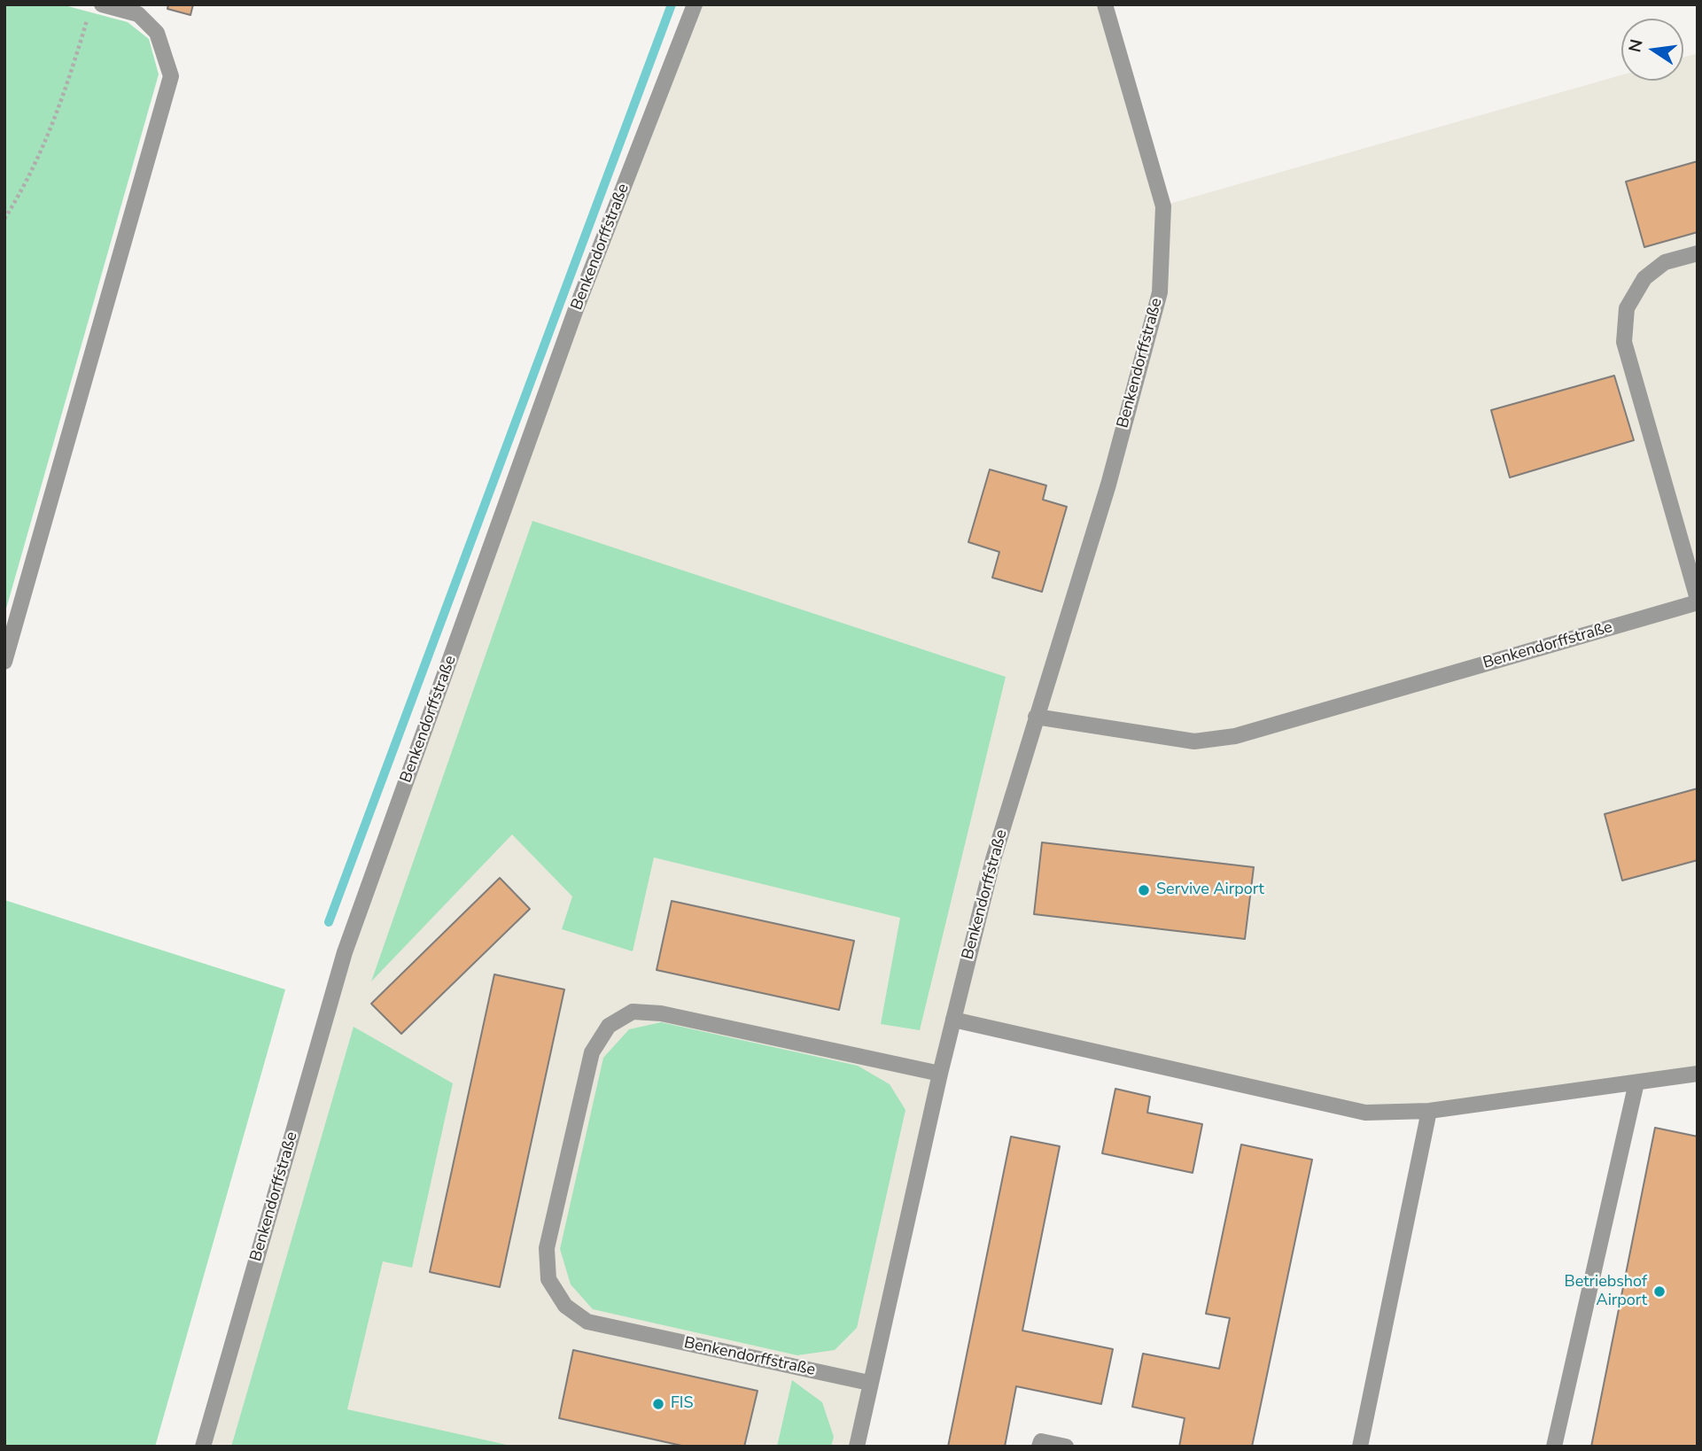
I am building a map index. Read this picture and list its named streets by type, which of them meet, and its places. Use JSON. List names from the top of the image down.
{
  "streets": {
    "street": ["Benkendorffstraße"]
  },
  "places": ["Servive Airport", "Betriebshof Airport", "FIS"],
  "north": "left"
}
